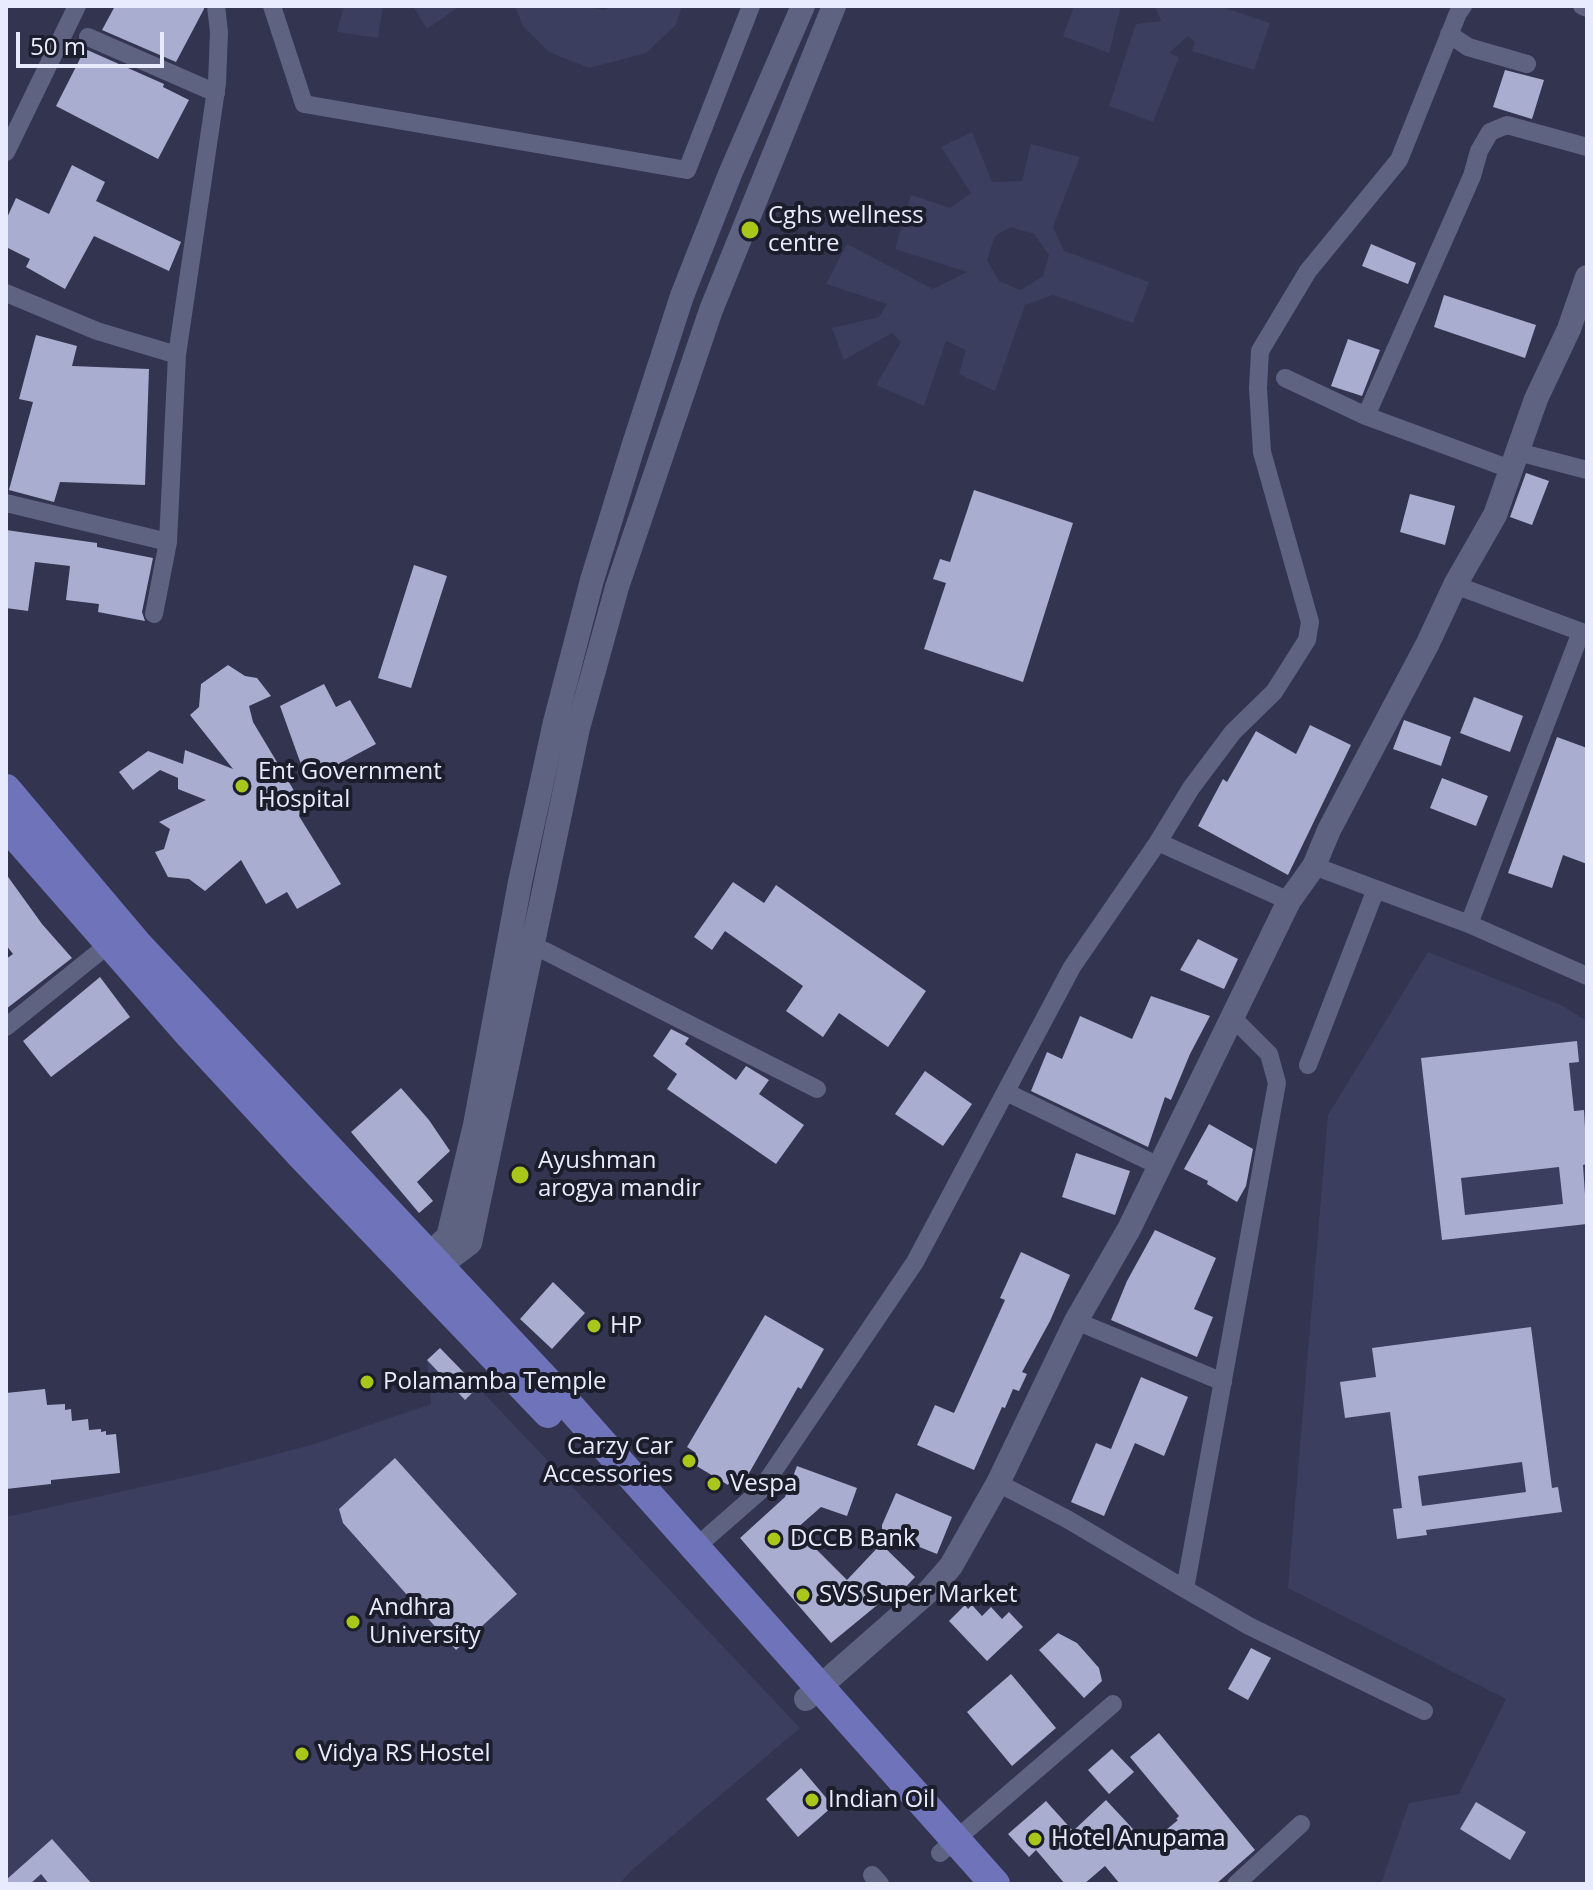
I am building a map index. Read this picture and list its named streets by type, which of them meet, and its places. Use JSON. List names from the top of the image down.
{
  "places": [
    "Cghs wellness centre",
    "Ent Government Hospital",
    "Ayushman arogya mandir",
    "HP",
    "Polamamba Temple",
    "Carzy Car Accessories",
    "Vespa",
    "DCCB Bank",
    "SVS Super Market",
    "Andhra University",
    "Vidya RS Hostel",
    "Indian Oil",
    "Hotel Anupama"
  ],
  "scale_bar": "50 m"
}
